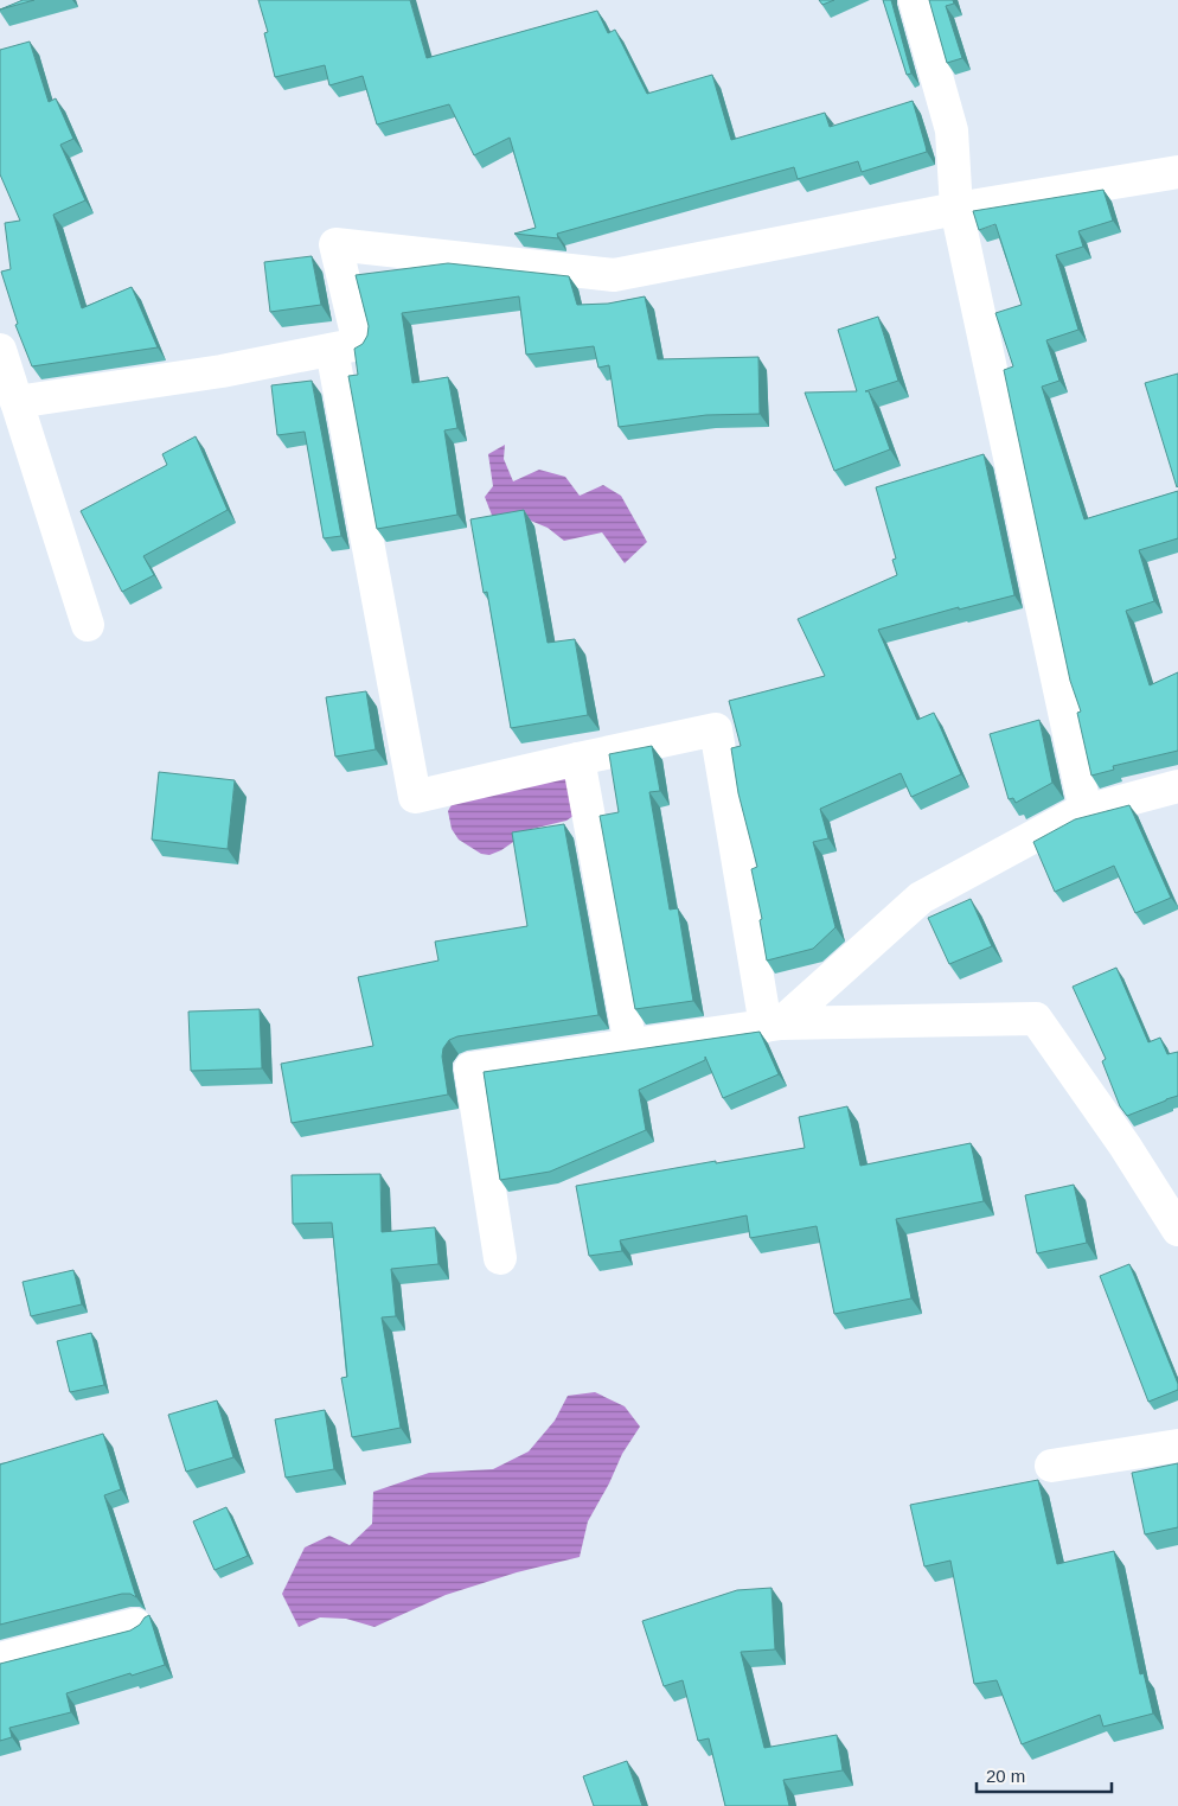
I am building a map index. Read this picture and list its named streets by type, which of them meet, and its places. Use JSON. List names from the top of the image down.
{
  "scale_bar": "20 m"
}
